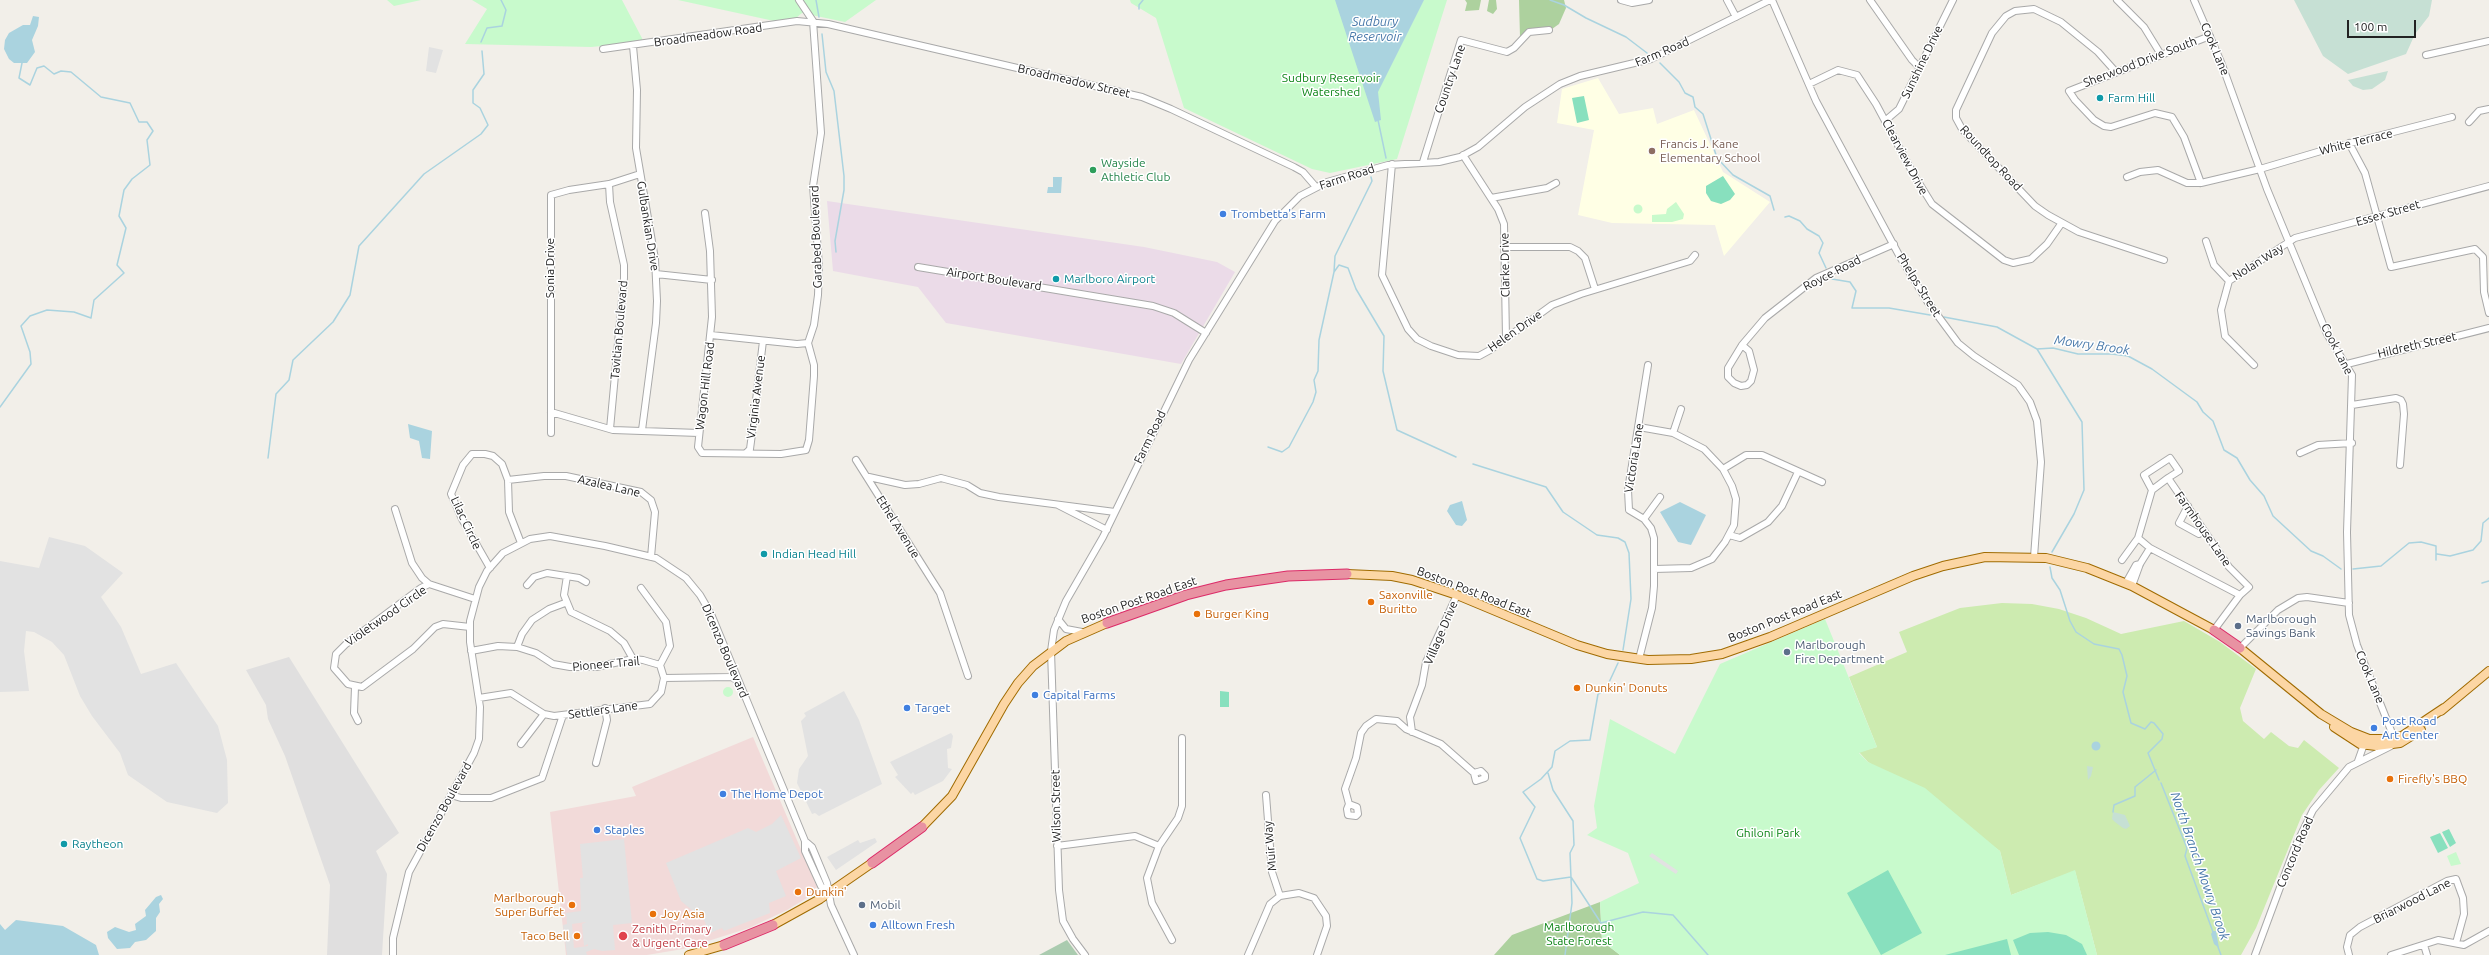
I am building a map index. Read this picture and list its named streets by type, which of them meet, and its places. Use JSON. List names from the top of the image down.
{
  "streets": {
    "highway": ["Boston Post Road East"],
    "street": [
      "Broadmeadow Road",
      "Cook Lane",
      "Farm Road",
      "Sunshine Drive",
      "Sherwood Drive South",
      "Country Lane",
      "Broadmeadow Street",
      "White Terrace",
      "Clearview Drive",
      "Roundtop Road",
      "Essex Street",
      "Gulbankian Drive",
      "Garabed Boulevard",
      "Nolan Way",
      "Clarke Drive",
      "Sonia Drive",
      "Royce Road",
      "Airport Boulevard",
      "Phelps Street",
      "Tavitian Boulevard",
      "Helen Drive",
      "Hildreth Street",
      "Wagon Hill Road",
      "Virginia Avenue",
      "Victoria Lane",
      "Azalea Lane",
      "Lilac Circle",
      "Ethel Avenue",
      "Farmhouse Lane",
      "Violetwood Circle",
      "Village Drive",
      "Dicenzo Boulevard",
      "Pioneer Trail",
      "Settlers Lane",
      "Wilson Street",
      "Muir Way",
      "Concord Road",
      "Briarwood Lane"
    ]
  },
  "crossings": [
    ["Broadmeadow Road", "Broadmeadow Street"],
    ["Broadmeadow Road", "Gulbankian Drive"],
    ["Broadmeadow Road", "Garabed Boulevard"],
    ["Cook Lane", "Sherwood Drive South"],
    ["Cook Lane", "White Terrace"],
    ["Cook Lane", "Essex Street"],
    ["Cook Lane", "Nolan Way"],
    ["Cook Lane", "Hildreth Street"],
    ["Cook Lane", "Concord Road"],
    ["Farm Road", "Country Lane"],
    ["Farm Road", "Broadmeadow Street"],
    ["Farm Road", "Clarke Drive"],
    ["Farm Road", "Airport Boulevard"],
    ["Farm Road", "Phelps Street"],
    ["Farm Road", "Helen Drive"],
    ["Farm Road", "Boston Post Road East"],
    ["Farm Road", "Wilson Street"],
    ["Sunshine Drive", "Clearview Drive"],
    ["Sherwood Drive South", "White Terrace"],
    ["Sherwood Drive South", "Roundtop Road"],
    ["Broadmeadow Street", "Garabed Boulevard"],
    ["Clearview Drive", "Roundtop Road"],
    ["Clearview Drive", "Phelps Street"],
    ["Essex Street", "Nolan Way"],
    ["Gulbankian Drive", "Sonia Drive"],
    ["Garabed Boulevard", "Wagon Hill Road"],
    ["Clarke Drive", "Helen Drive"],
    ["Sonia Drive", "Tavitian Boulevard"],
    ["Royce Road", "Phelps Street"],
    ["Phelps Street", "Boston Post Road East"],
    ["Wagon Hill Road", "Virginia Avenue"],
    ["Victoria Lane", "Boston Post Road East"],
    ["Azalea Lane", "Lilac Circle"],
    ["Azalea Lane", "Dicenzo Boulevard"],
    ["Lilac Circle", "Dicenzo Boulevard"],
    ["Boston Post Road East", "Village Drive"],
    ["Boston Post Road East", "Dicenzo Boulevard"],
    ["Boston Post Road East", "Wilson Street"],
    ["Violetwood Circle", "Dicenzo Boulevard"],
    ["Dicenzo Boulevard", "Pioneer Trail"]
  ],
  "water": ["Sudbury Reservoir", "Mowry Brook", "North Branch Mowry Brook"],
  "parks": ["Sudbury Reservoir Watershed", "Ghiloni Park", "Marlborough State Forest"],
  "places": [
    "Farm Hill",
    "Francis J. Kane Elementary School",
    "Wayside Athletic Club",
    "Trombetta's Farm",
    "Marlboro Airport",
    "Indian Head Hill",
    "Saxonville Buritto",
    "Burger King",
    "Marlborough Savings Bank",
    "Marlborough Fire Department",
    "Dunkin' Donuts",
    "Capital Farms",
    "Target",
    "Post Road Art Center",
    "Firefly's BBQ",
    "The Home Depot",
    "Staples",
    "Raytheon",
    "Dunkin'",
    "Marlborough Super Buffet",
    "Mobil",
    "Joy Asia",
    "Alltown Fresh",
    "Taco Bell",
    "Zenith Primary & Urgent Care"
  ],
  "scale_bar": "100 m"
}
